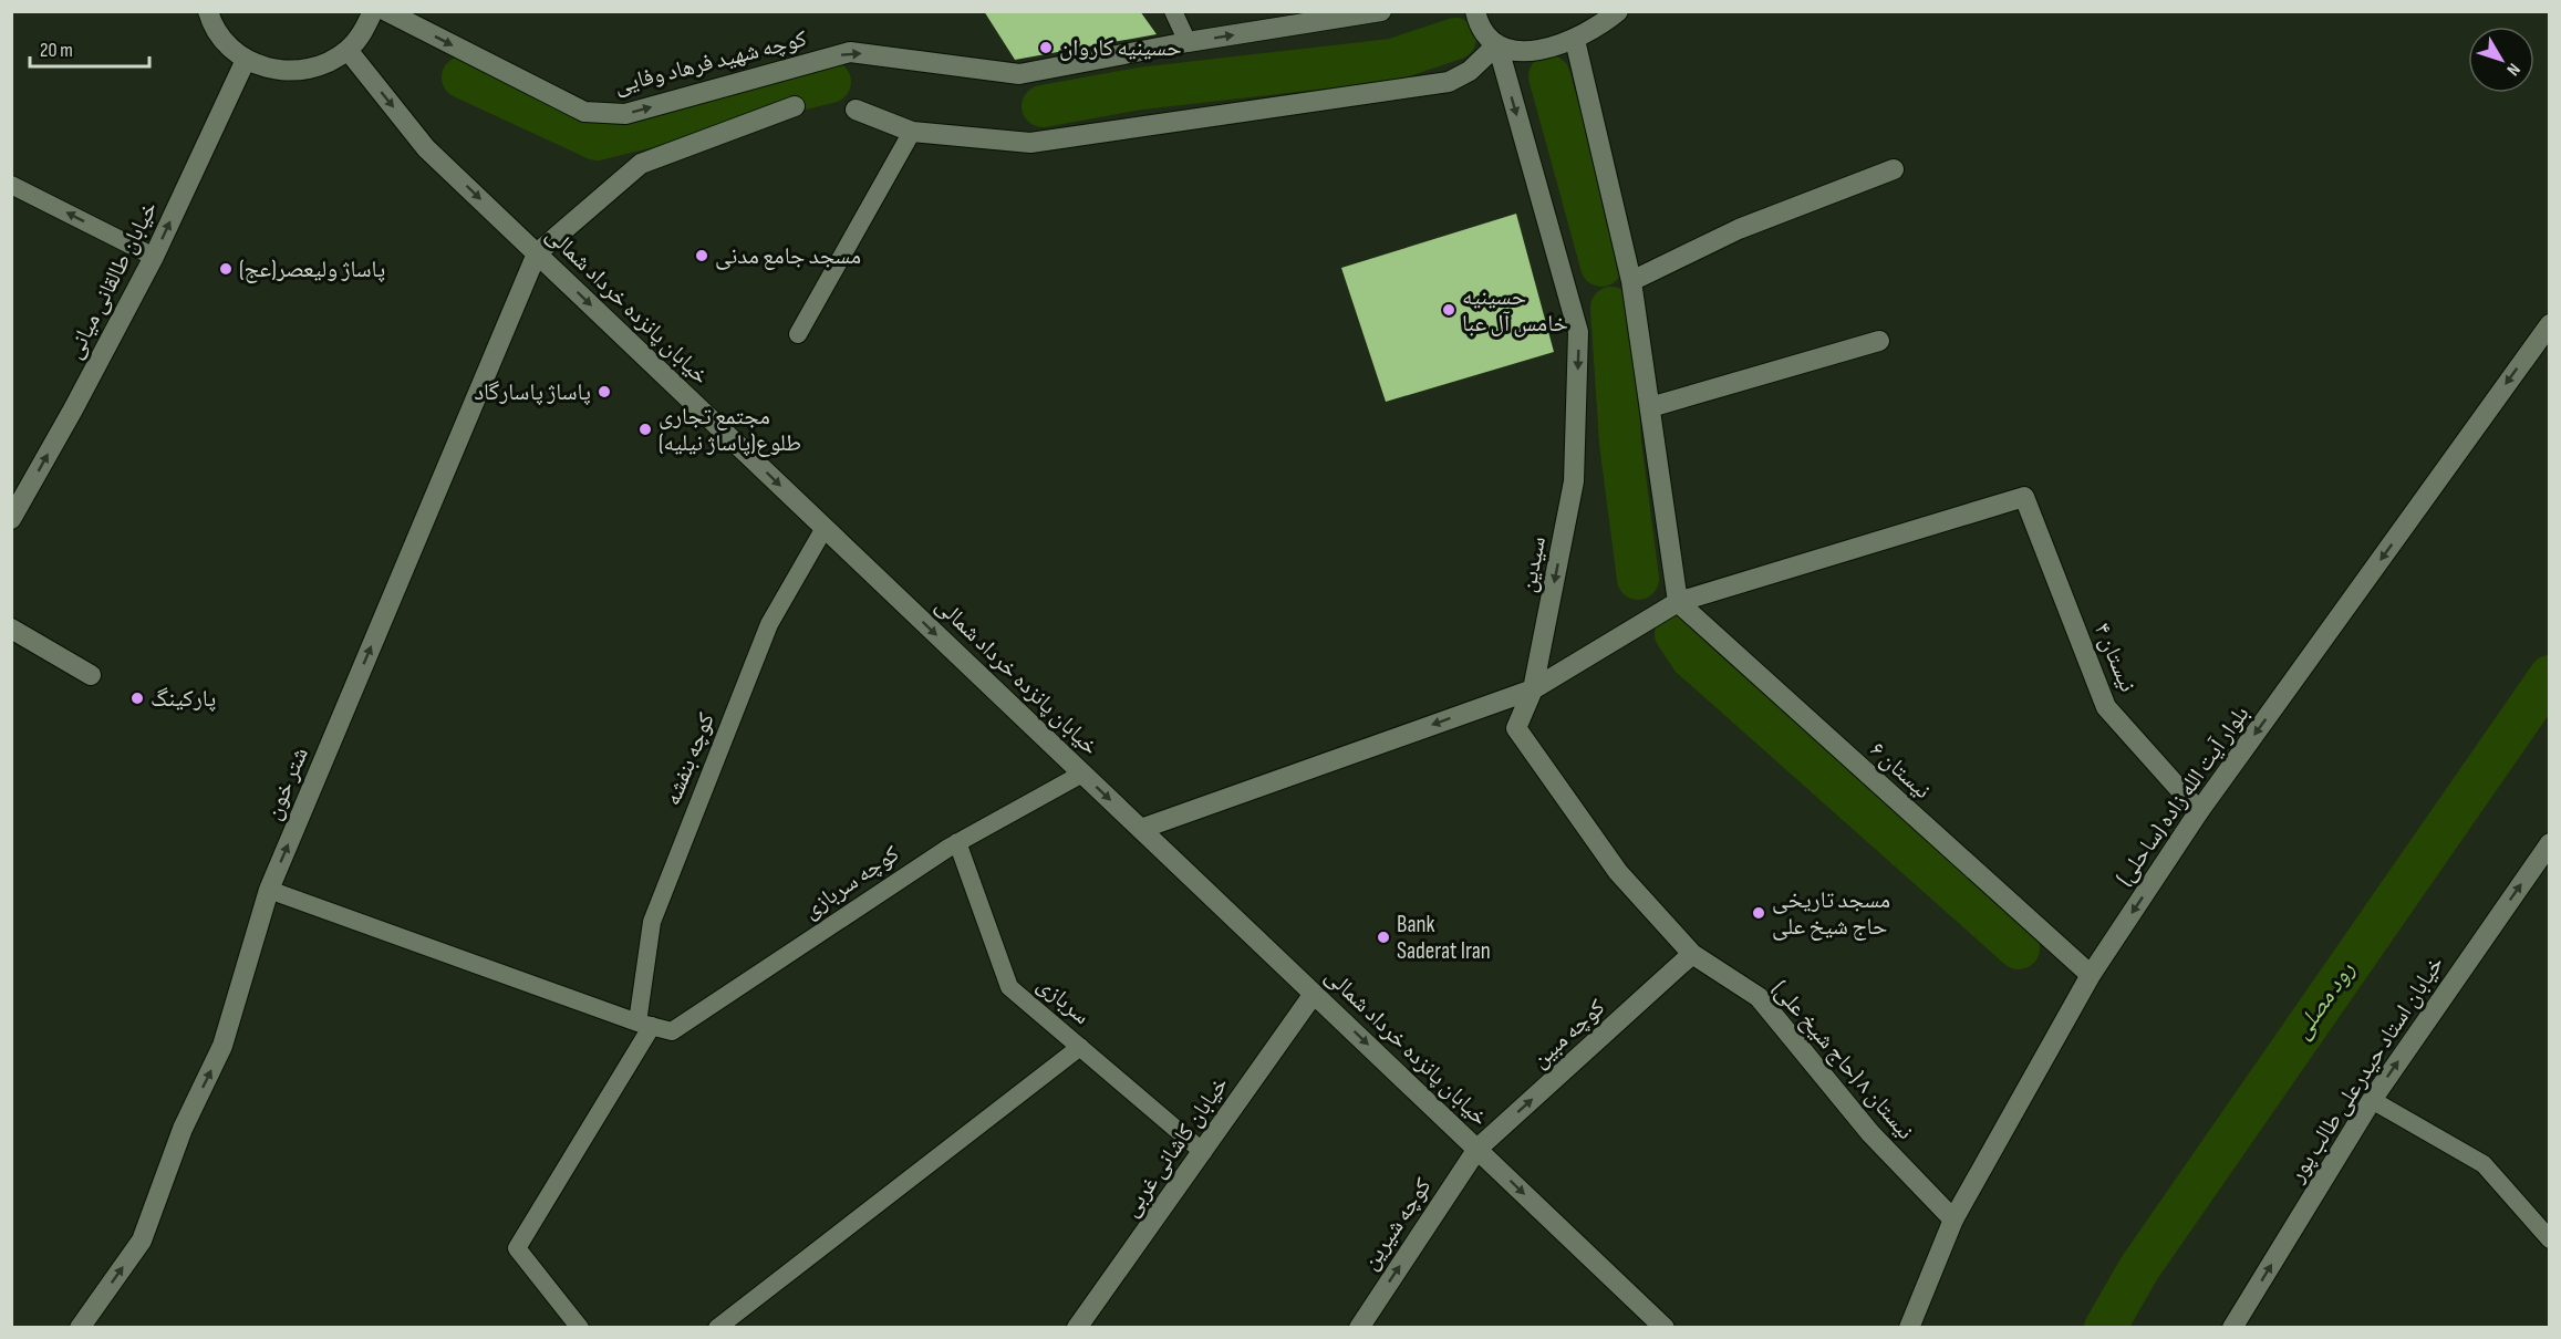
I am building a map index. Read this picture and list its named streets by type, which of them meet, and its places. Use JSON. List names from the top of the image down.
{
  "streets": {
    "street": [
      "کوچه شهید فرهاد وفایی",
      "خیابان طالقانی میانی",
      "خیابان پانزده خرداد شمالی",
      "سیدین",
      "نیستان ۴",
      "نیستان ۶",
      "شتر خون",
      "بلوار آیت الله زاده (ساحلی)",
      "کوچه مبین",
      "نیستان ۸ (حاج شیخ علی)",
      "خیابان استاد حیدرعلی طالب پور",
      "خیابان کاشانی غربی",
      "کوچه شیرین"
    ],
    "lane": ["کوچه بنفشه", "کوچه سربازی", "سربازی"]
  },
  "crossings": [
    ["خیابان پانزده خرداد شمالی", "کوچه بنفشه"],
    ["خیابان پانزده خرداد شمالی", "شتر خون"],
    ["خیابان پانزده خرداد شمالی", "کوچه سربازی"],
    ["خیابان پانزده خرداد شمالی", "کوچه مبین"],
    ["خیابان پانزده خرداد شمالی", "خیابان کاشانی غربی"],
    ["خیابان پانزده خرداد شمالی", "کوچه شیرین"],
    ["سیدین", "نیستان ۸ (حاج شیخ علی)"],
    ["نیستان ۴", "نیستان ۶"],
    ["نیستان ۴", "بلوار آیت الله زاده (ساحلی)"],
    ["کوچه بنفشه", "کوچه سربازی"],
    ["نیستان ۶", "بلوار آیت الله زاده (ساحلی)"],
    ["شتر خون", "کوچه سربازی"],
    ["بلوار آیت الله زاده (ساحلی)", "نیستان ۸ (حاج شیخ علی)"],
    ["کوچه سربازی", "سربازی"],
    ["سربازی", "خیابان کاشانی غربی"],
    ["کوچه مبین", "نیستان ۸ (حاج شیخ علی)"],
    ["کوچه مبین", "کوچه شیرین"]
  ],
  "one_way": [
    "خیابان طالقانی میانی",
    "خیابان پانزده خرداد شمالی",
    "شتر خون",
    "بلوار آیت الله زاده (ساحلی)",
    "کوچه مبین",
    "خیابان استاد حیدرعلی طالب پور",
    "کوچه شیرین"
  ],
  "water": ["رود مصلی"],
  "places": [
    "حسینیه کاروان",
    "مسجد جامع مدنی",
    "پاساژ ولیعصر(عج)",
    "حسینیه خامس آل عبا",
    "پاساژ پاسارگاد",
    "مجتمع تجاری طلوع(پاساژ نیلیه)",
    "پارکینگ",
    "مسجد تاریخی حاج شیخ علی",
    "Bank Saderat Iran"
  ],
  "scale_bar": "20 m",
  "north": "bottom right"
}
